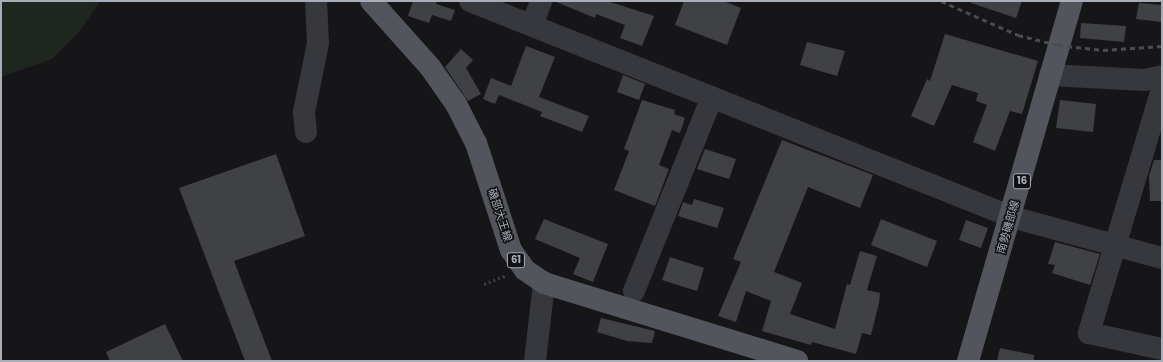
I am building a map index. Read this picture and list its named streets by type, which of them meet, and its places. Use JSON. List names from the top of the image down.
{
  "streets": {
    "main road": [
      "16",
      "磯部大王線",
      "南勢磯部線",
      "61"
    ]
  }
}
